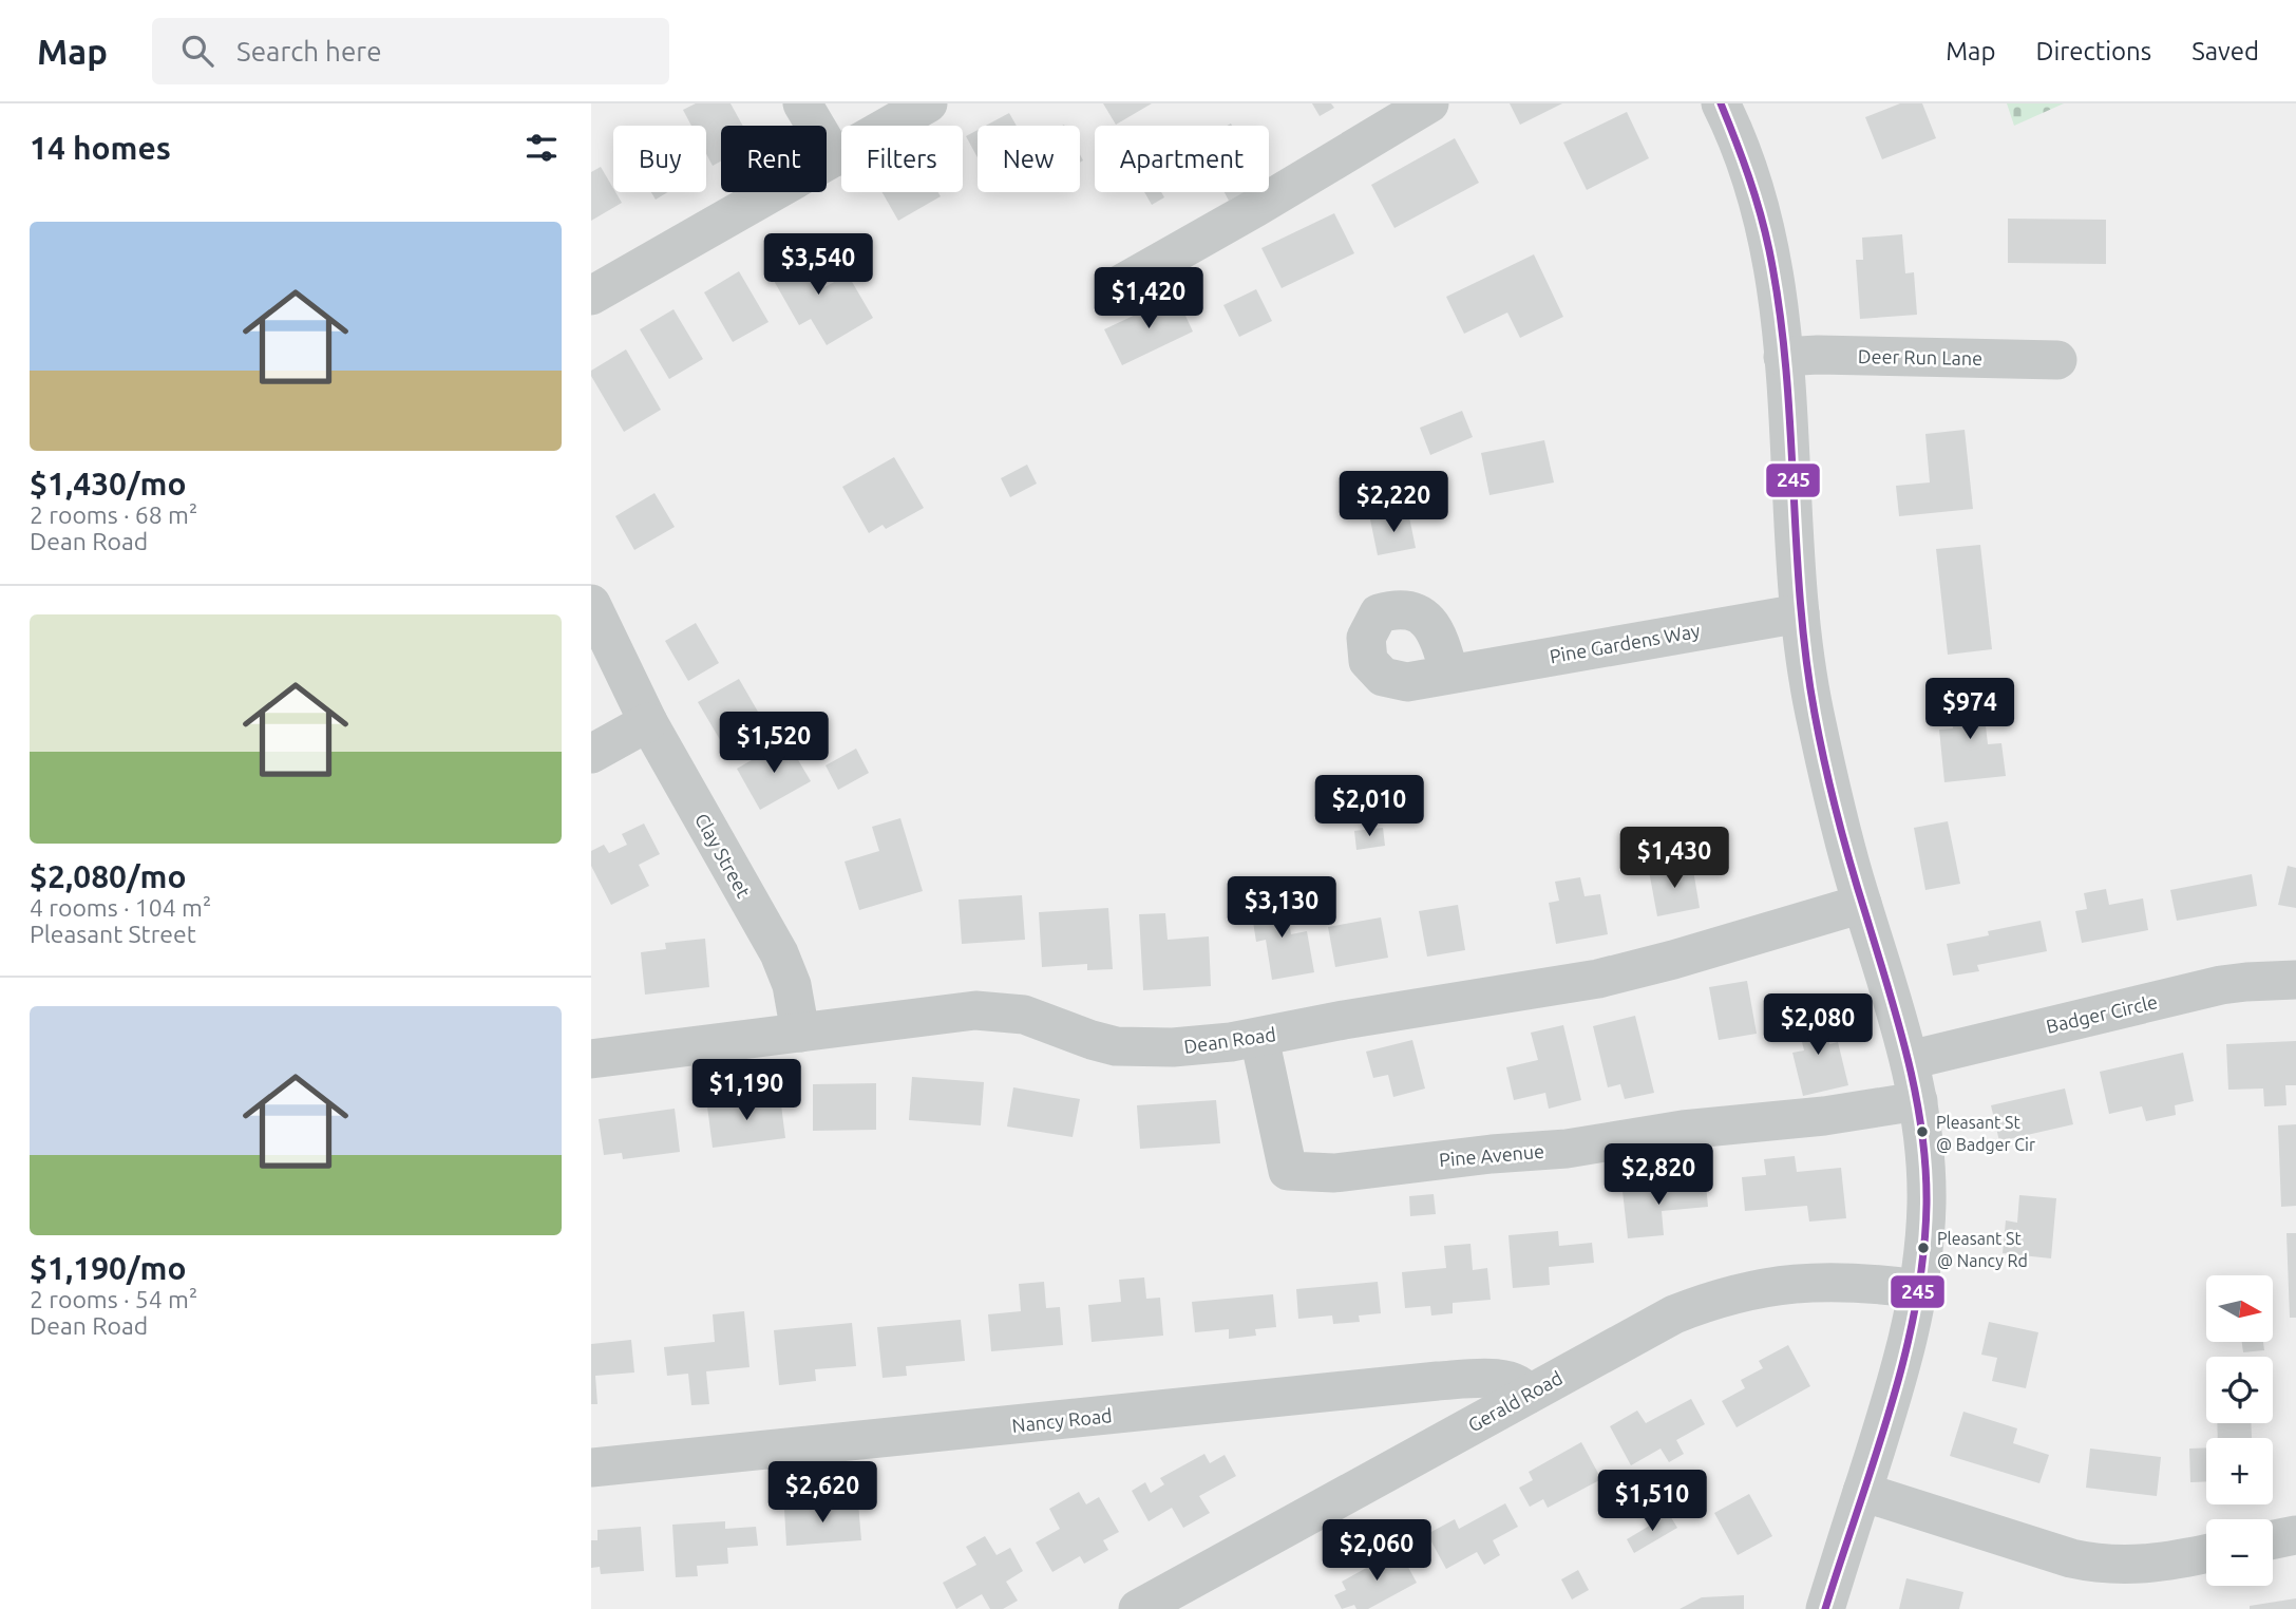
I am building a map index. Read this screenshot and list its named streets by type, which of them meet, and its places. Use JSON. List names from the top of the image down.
{
  "streets": {
    "street": [
      "Deer Run Lane",
      "Pine Gardens Way",
      "Clay Street",
      "Badger Circle",
      "Dean Road",
      "Pine Avenue",
      "Gerald Road",
      "Nancy Road"
    ]
  },
  "crossings": [
    ["Clay Street", "Dean Road"],
    ["Dean Road", "Pine Avenue"],
    ["Gerald Road", "Nancy Road"]
  ],
  "places": ["Pleasant St @ Badger Cir", "Pleasant St @ Nancy Rd"],
  "lines": ["transit line 245"],
  "north": "right",
  "page": {
    "header": "Map",
    "search": "Search here",
    "nav": ["Map", "Directions", "Saved"],
    "heading": "14 homes",
    "chip": [
      "Buy",
      "Rent",
      "Filters",
      "New",
      "Apartment"
    ],
    "list": [
      {
        "name": "$1,430/mo",
        "note": "2 rooms · 68 m² · Dean Road"
      },
      {
        "name": "$2,080/mo",
        "note": "4 rooms · 104 m² · Pleasant Street"
      },
      {
        "name": "$1,190/mo",
        "note": "2 rooms · 54 m² · Dean Road"
      }
    ],
    "price": [
      "$3,540",
      "$1,420",
      "$2,220",
      "$974",
      "$1,520",
      "$2,010",
      "$1,430",
      "$3,130",
      "$2,080",
      "$1,190",
      "$2,820",
      "$2,620",
      "$1,510",
      "$2,060"
    ],
    "map_buttons": ["+", "−"]
  }
}
